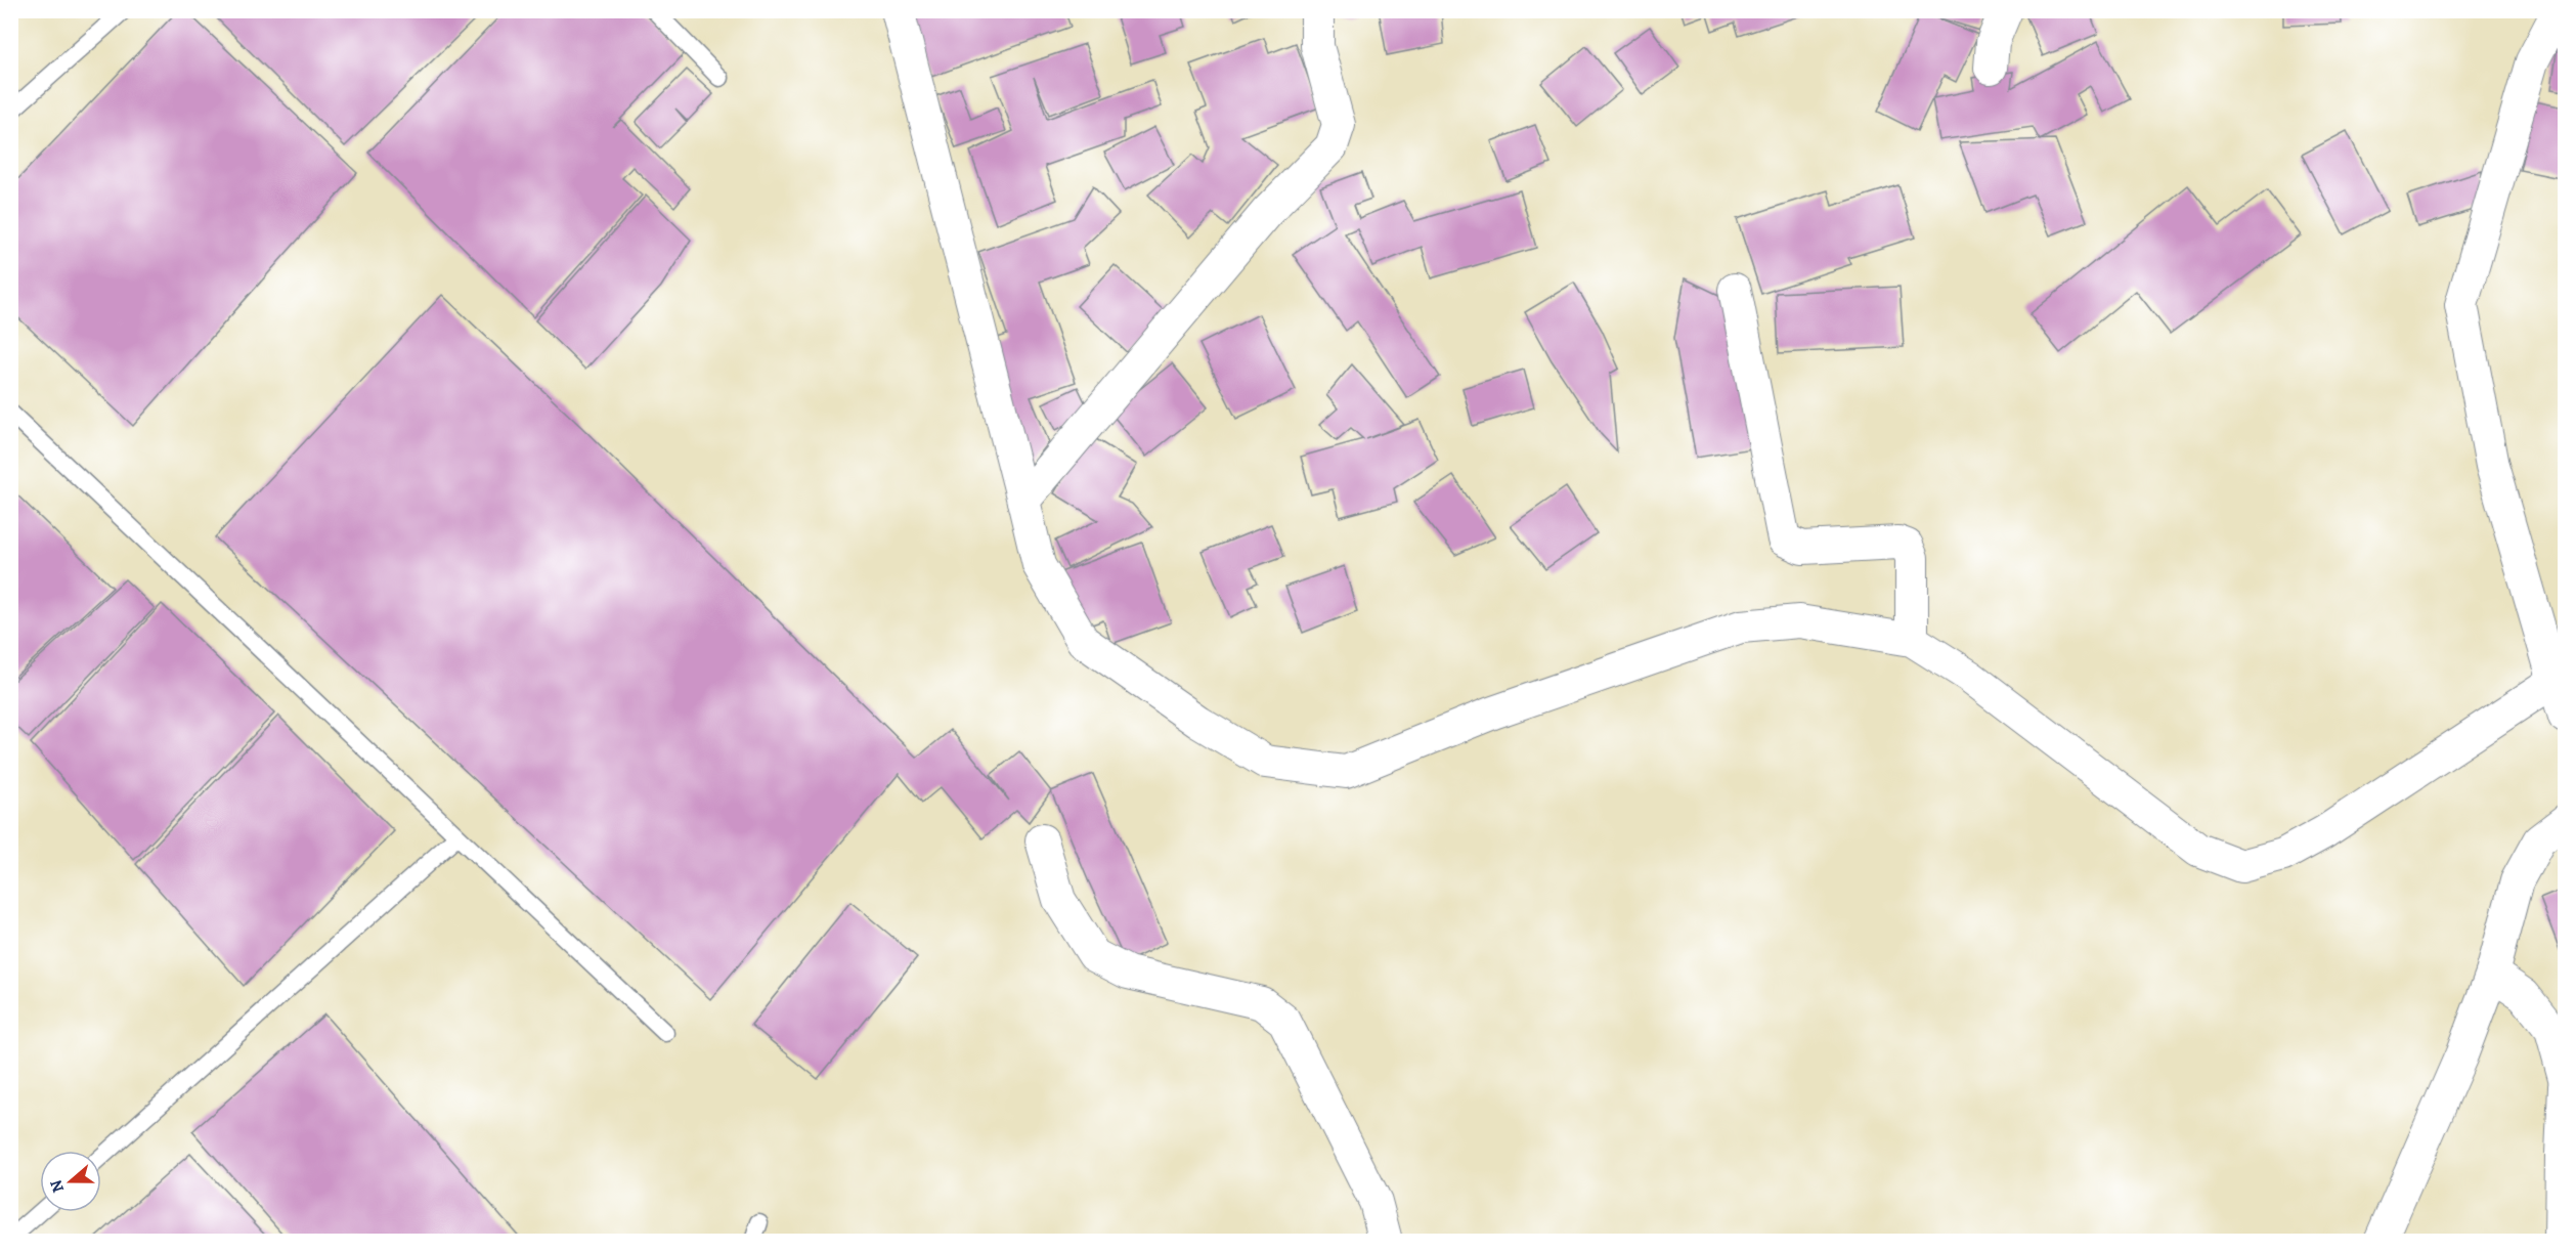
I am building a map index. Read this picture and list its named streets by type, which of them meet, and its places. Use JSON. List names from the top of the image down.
{
  "north": "left"
}
